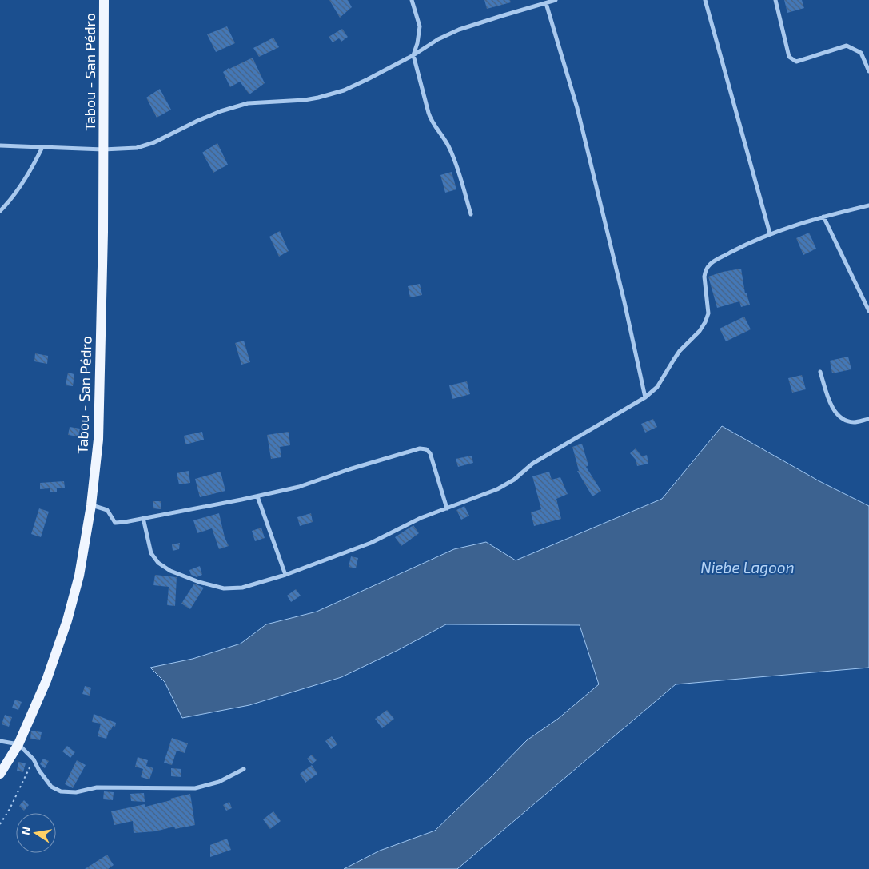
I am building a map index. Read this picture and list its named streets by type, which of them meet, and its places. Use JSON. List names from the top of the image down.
{
  "streets": {
    "main road": ["Tabou - San Pédro"]
  },
  "water": ["Niebe Lagoon"],
  "north": "left"
}
